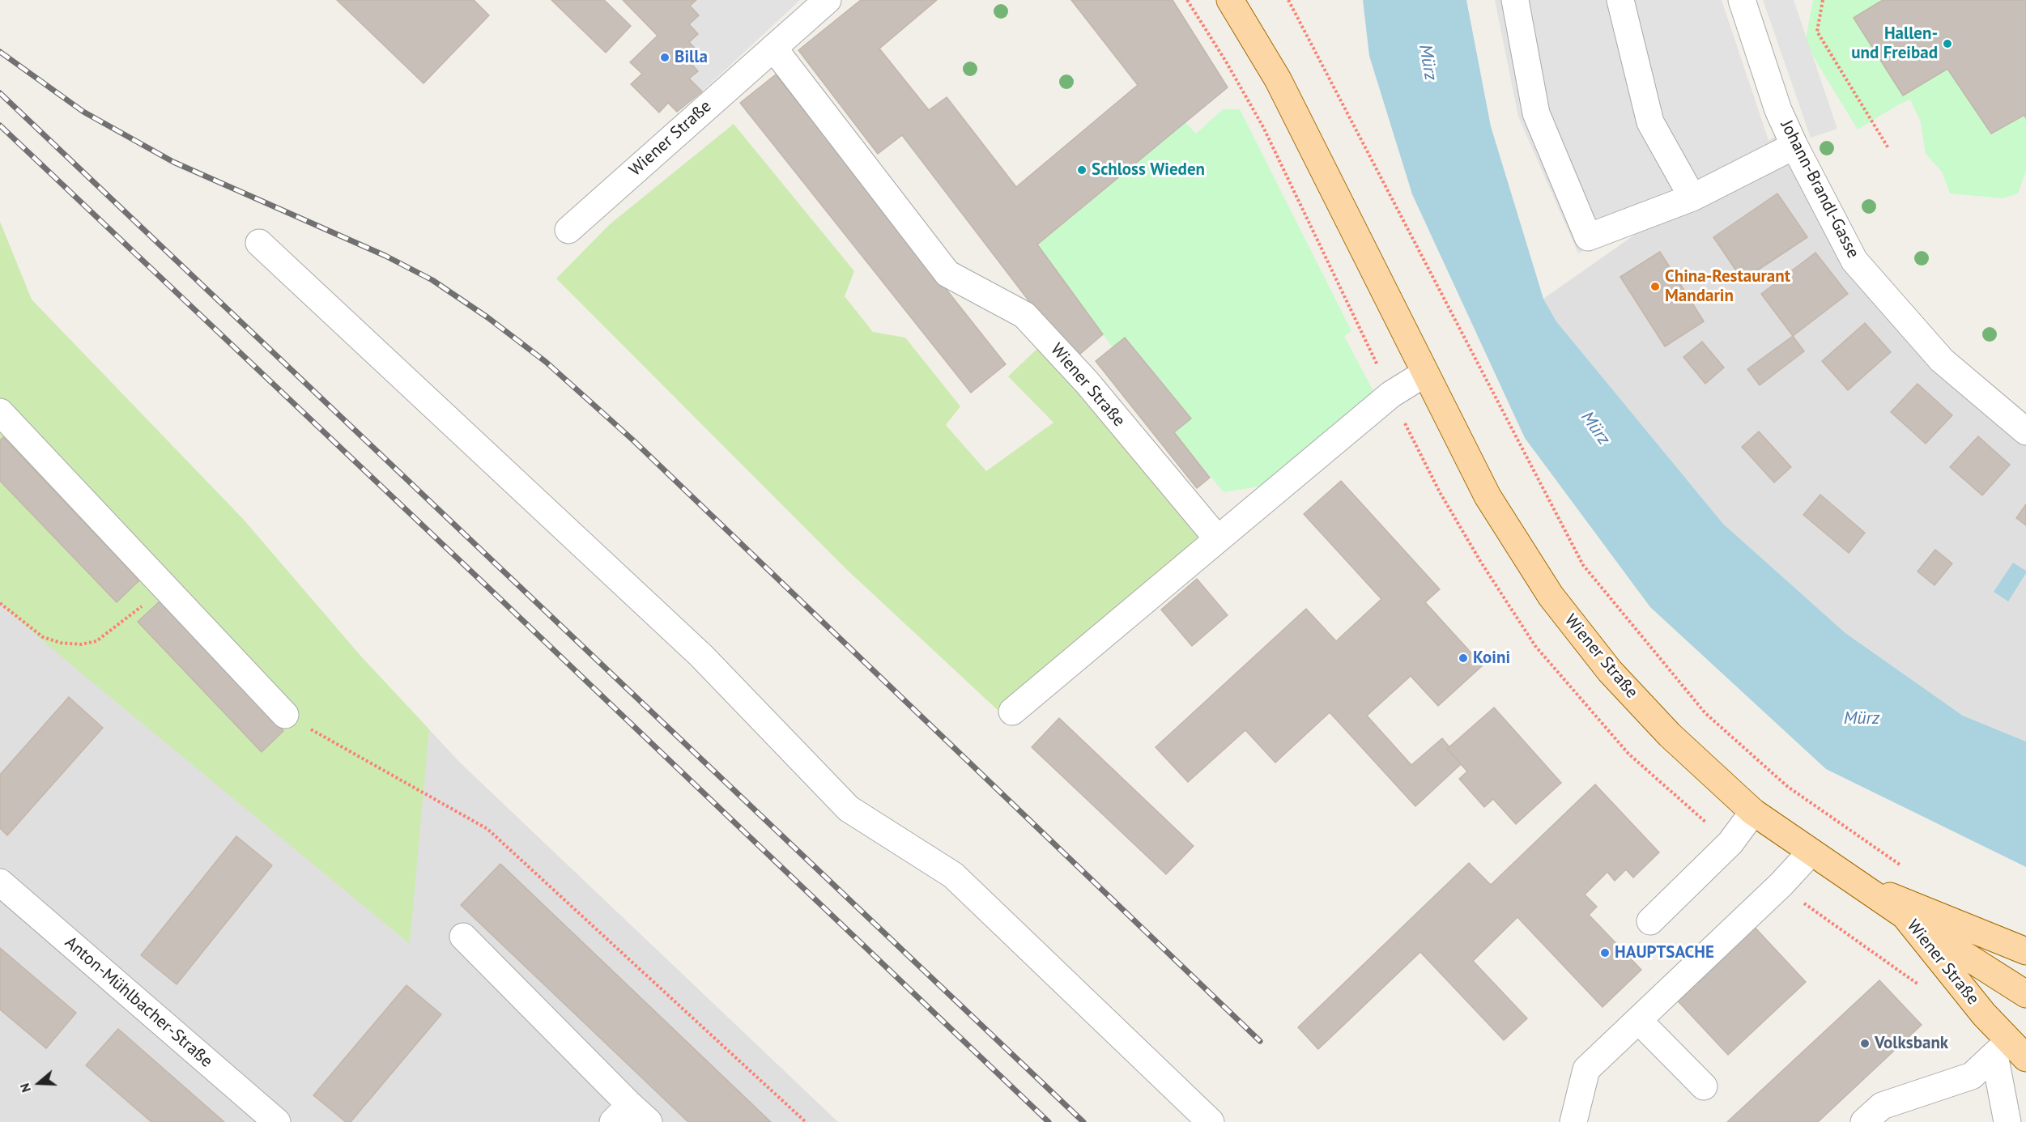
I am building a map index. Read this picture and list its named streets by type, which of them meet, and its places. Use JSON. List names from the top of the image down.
{
  "streets": {
    "main road": ["Wiener Straße"],
    "street": ["Johann-Brandl-Gasse", "Anton-Mühlbacher-Straße"]
  },
  "water": ["Mürz"],
  "places": [
    "Hallen- und Freibad",
    "Billa",
    "Schloss Wieden",
    "China-Restaurant Mandarin",
    "Koini",
    "HAUPTSACHE",
    "Volksbank"
  ],
  "north": "left"
}
